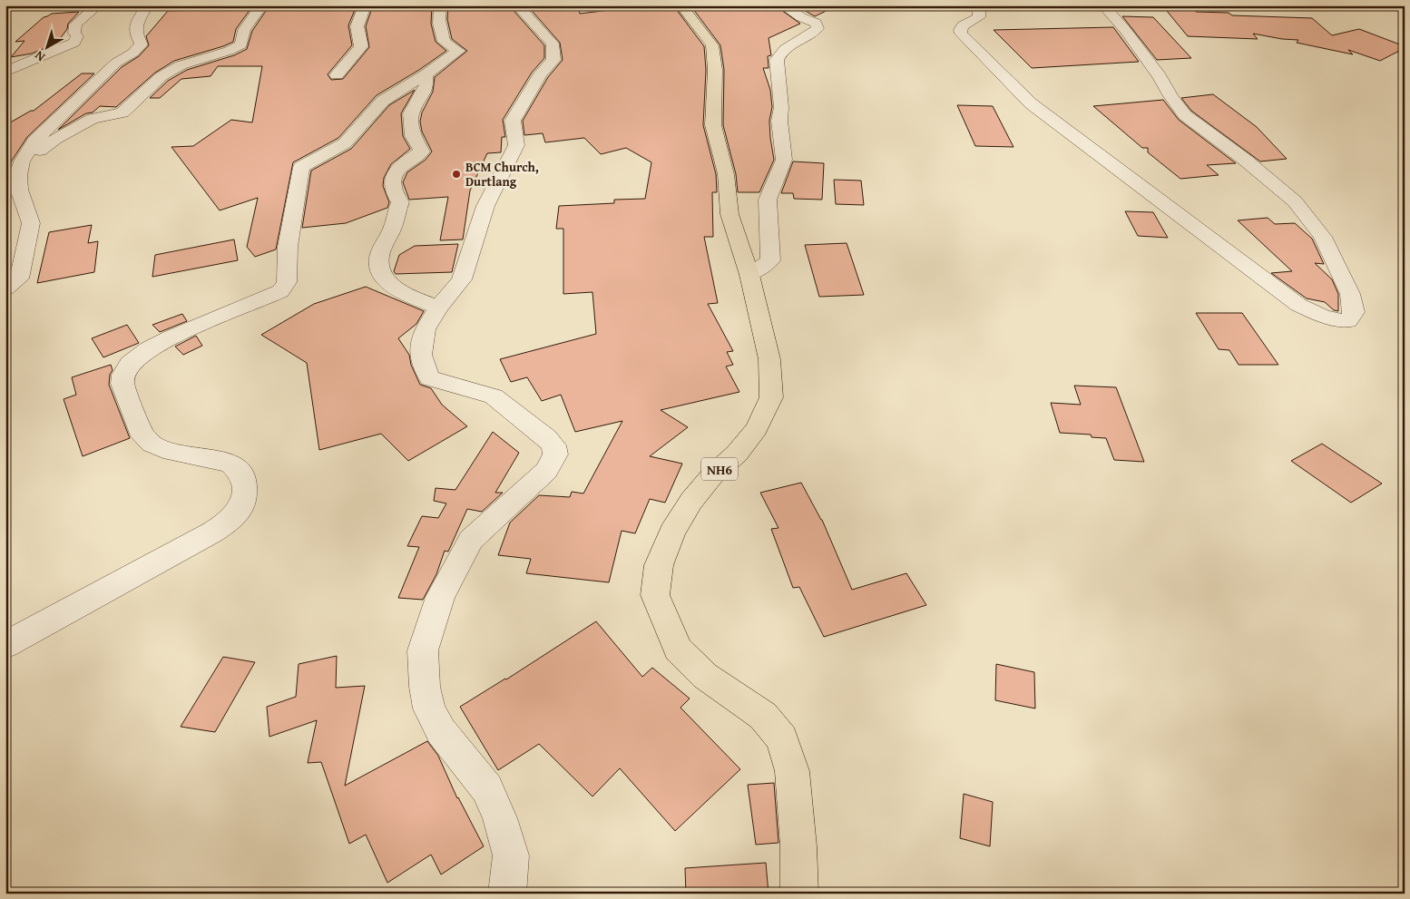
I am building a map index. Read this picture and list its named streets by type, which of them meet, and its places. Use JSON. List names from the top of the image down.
{
  "streets": {
    "highway": ["NH6"]
  },
  "places": ["BCM Church, Durtlang"],
  "north": "bottom left"
}
